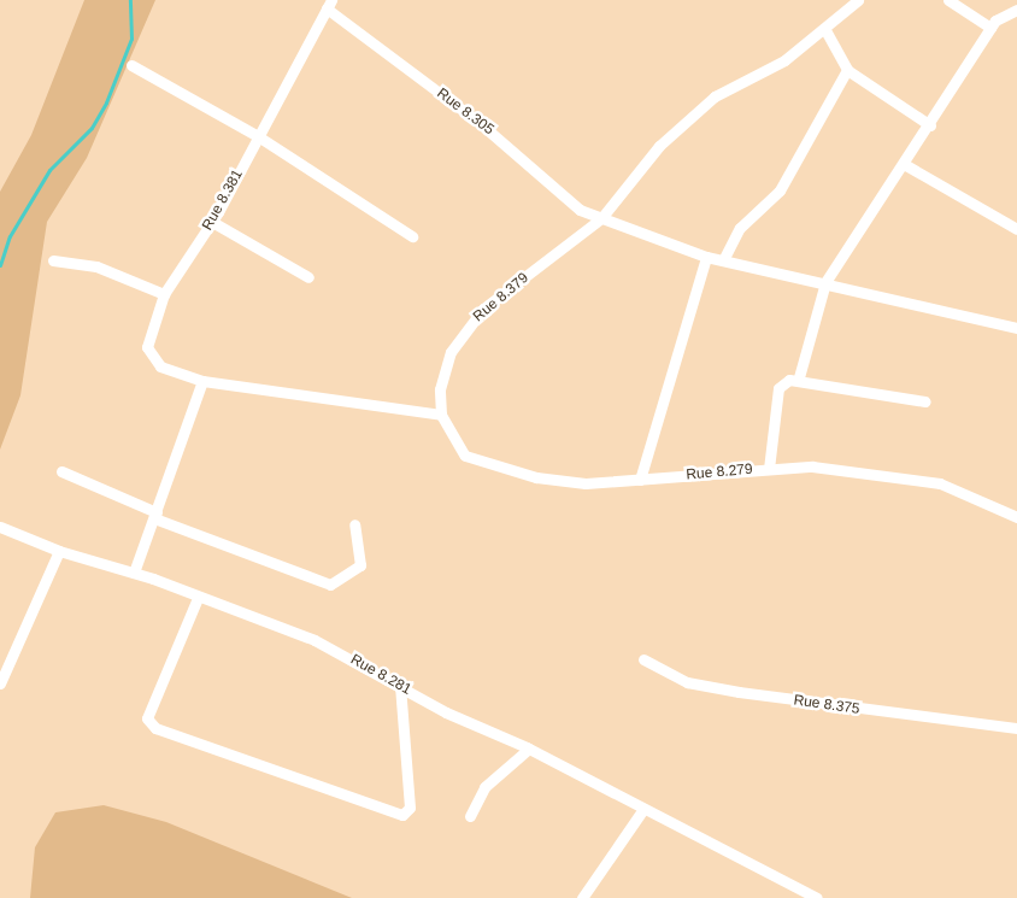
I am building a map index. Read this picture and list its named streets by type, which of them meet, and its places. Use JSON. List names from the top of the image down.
{
  "streets": {
    "street": [
      "Rue 8.305",
      "Rue 8.381",
      "Rue 8.379",
      "Rue 8.279",
      "Rue 8.281",
      "Rue 8.375"
    ]
  },
  "crossings": [
    ["Rue 8.305", "Rue 8.381"],
    ["Rue 8.305", "Rue 8.379"],
    ["Rue 8.379", "Rue 8.279"]
  ]
}
